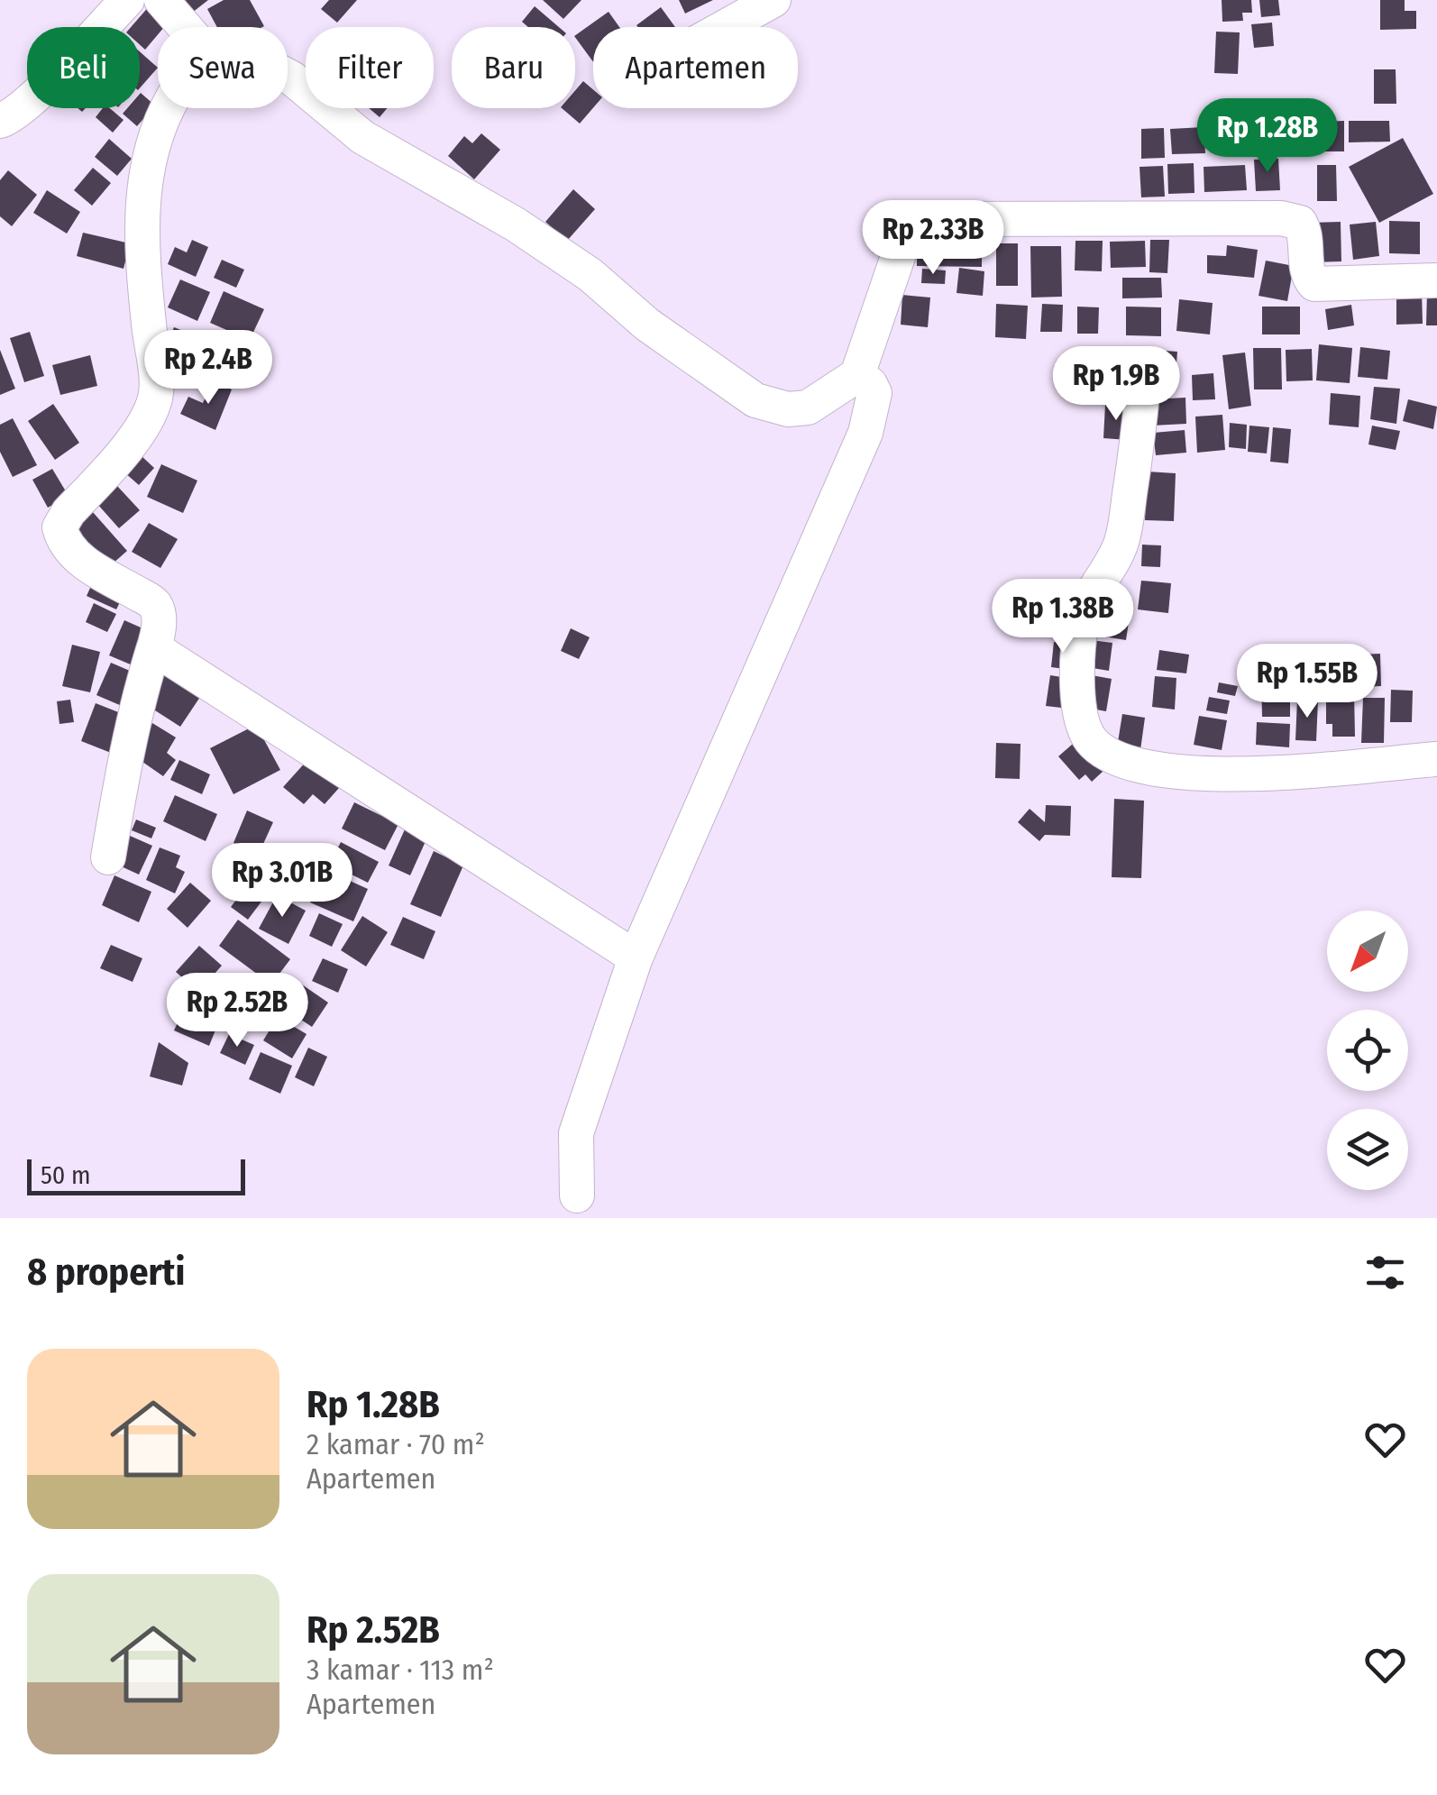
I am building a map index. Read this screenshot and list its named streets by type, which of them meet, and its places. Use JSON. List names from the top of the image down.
{
  "scale_bar": "50 m",
  "north": "bottom left",
  "page": {
    "chip": [
      "Beli",
      "Sewa",
      "Filter",
      "Baru",
      "Apartemen"
    ],
    "price": [
      "Rp 1.28B",
      "Rp 2.33B",
      "Rp 2.4B",
      "Rp 1.9B",
      "Rp 1.38B",
      "Rp 1.55B",
      "Rp 3.01B",
      "Rp 2.52B"
    ],
    "scale": "50 m",
    "heading": "8 properti",
    "list": [
      {
        "name": "Rp 1.28B",
        "note": "2 kamar · 70 m² · Apartemen"
      },
      {
        "name": "Rp 2.52B",
        "note": "3 kamar · 113 m² · Apartemen"
      }
    ]
  }
}
